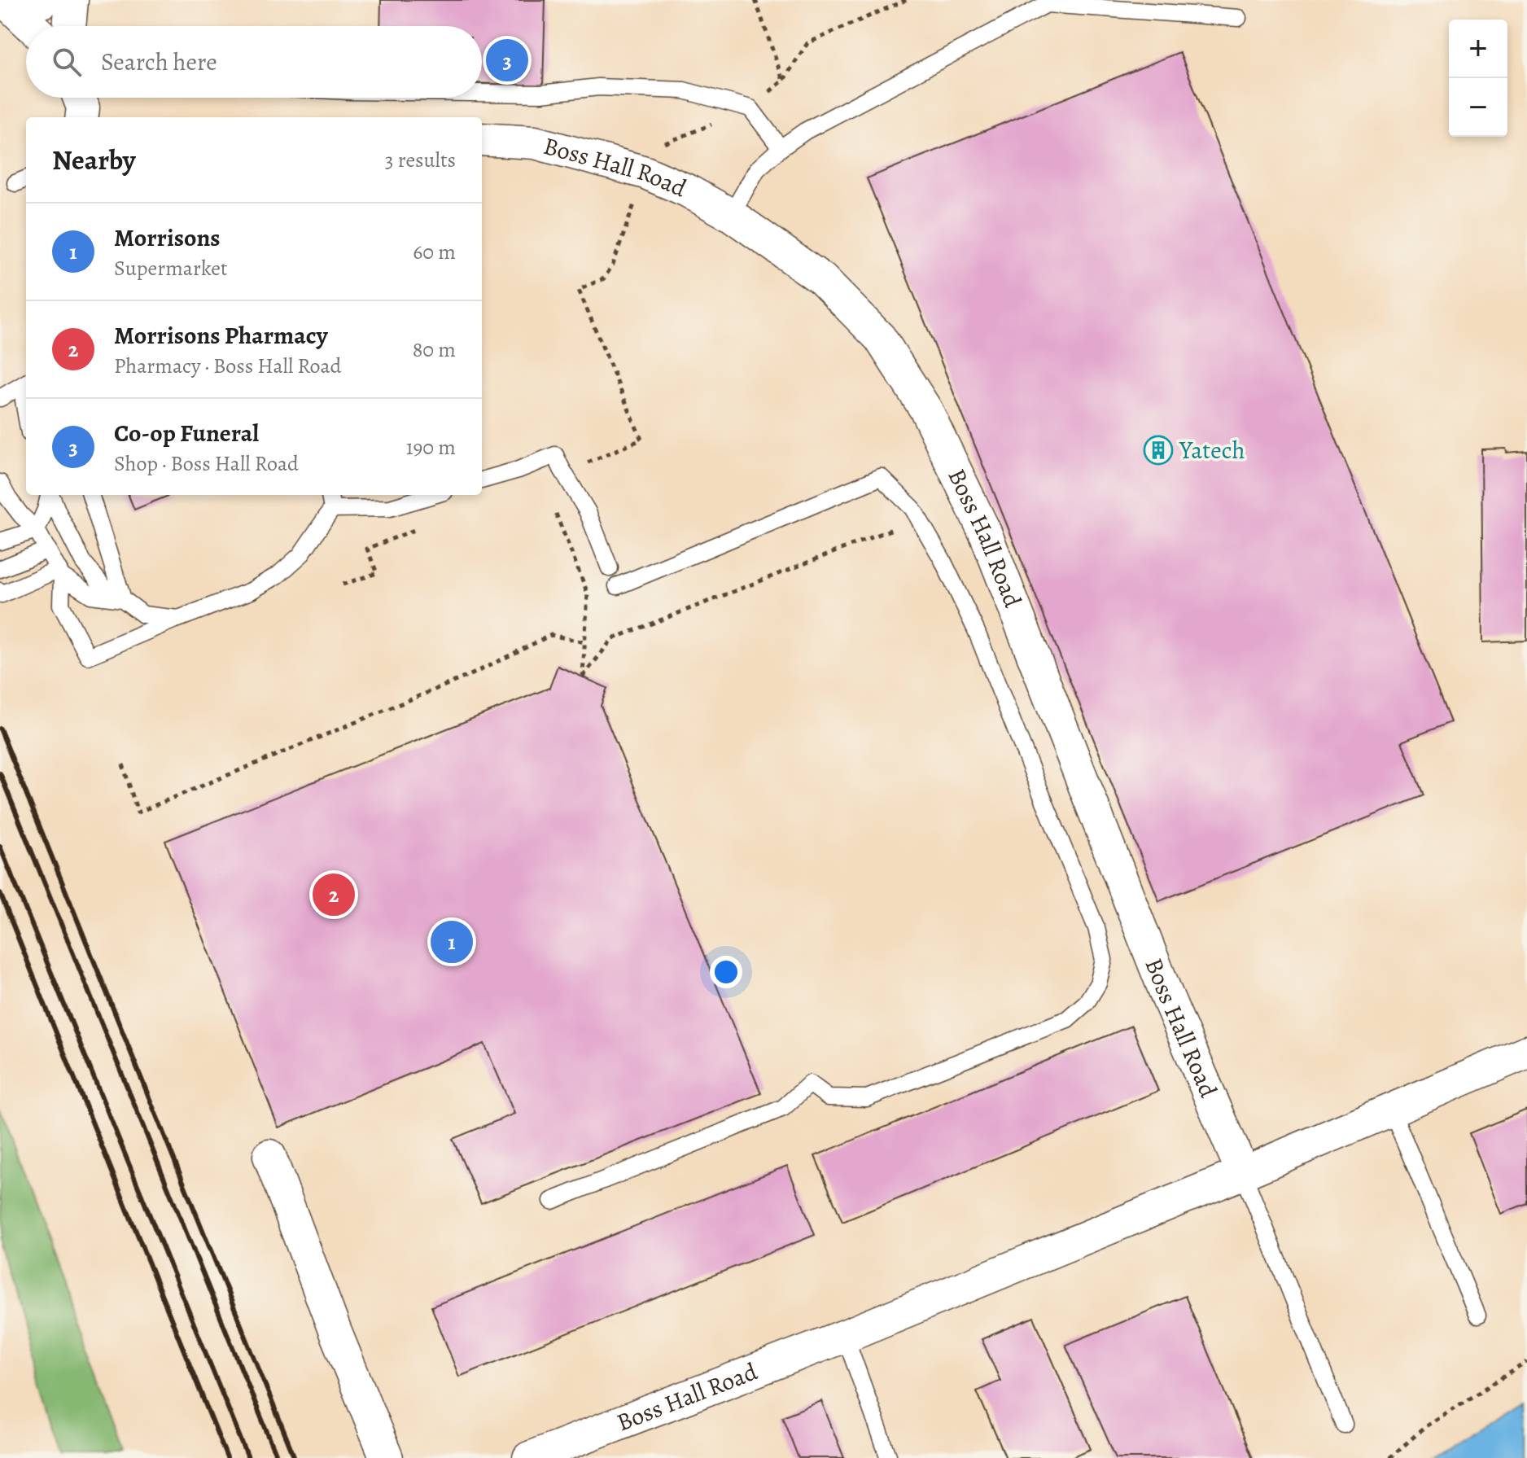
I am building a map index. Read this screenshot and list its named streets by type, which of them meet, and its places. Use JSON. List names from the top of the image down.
{
  "streets": {
    "street": ["Boss Hall Road"]
  },
  "places": {
    "building": ["Yatech"]
  },
  "page": {
    "map_buttons": ["+", "−"],
    "search": "Search here",
    "pins": ["3", "2", "1"],
    "heading": ["Nearby", "3 results"],
    "list": [
      {
        "mark": "1",
        "name": "Morrisons",
        "note": "Supermarket",
        "value": "60 m"
      },
      {
        "mark": "2",
        "name": "Morrisons Pharmacy",
        "note": "Pharmacy · Boss Hall Road",
        "value": "80 m"
      },
      {
        "mark": "3",
        "name": "Co-op Funeral",
        "note": "Shop · Boss Hall Road",
        "value": "190 m"
      }
    ]
  }
}
